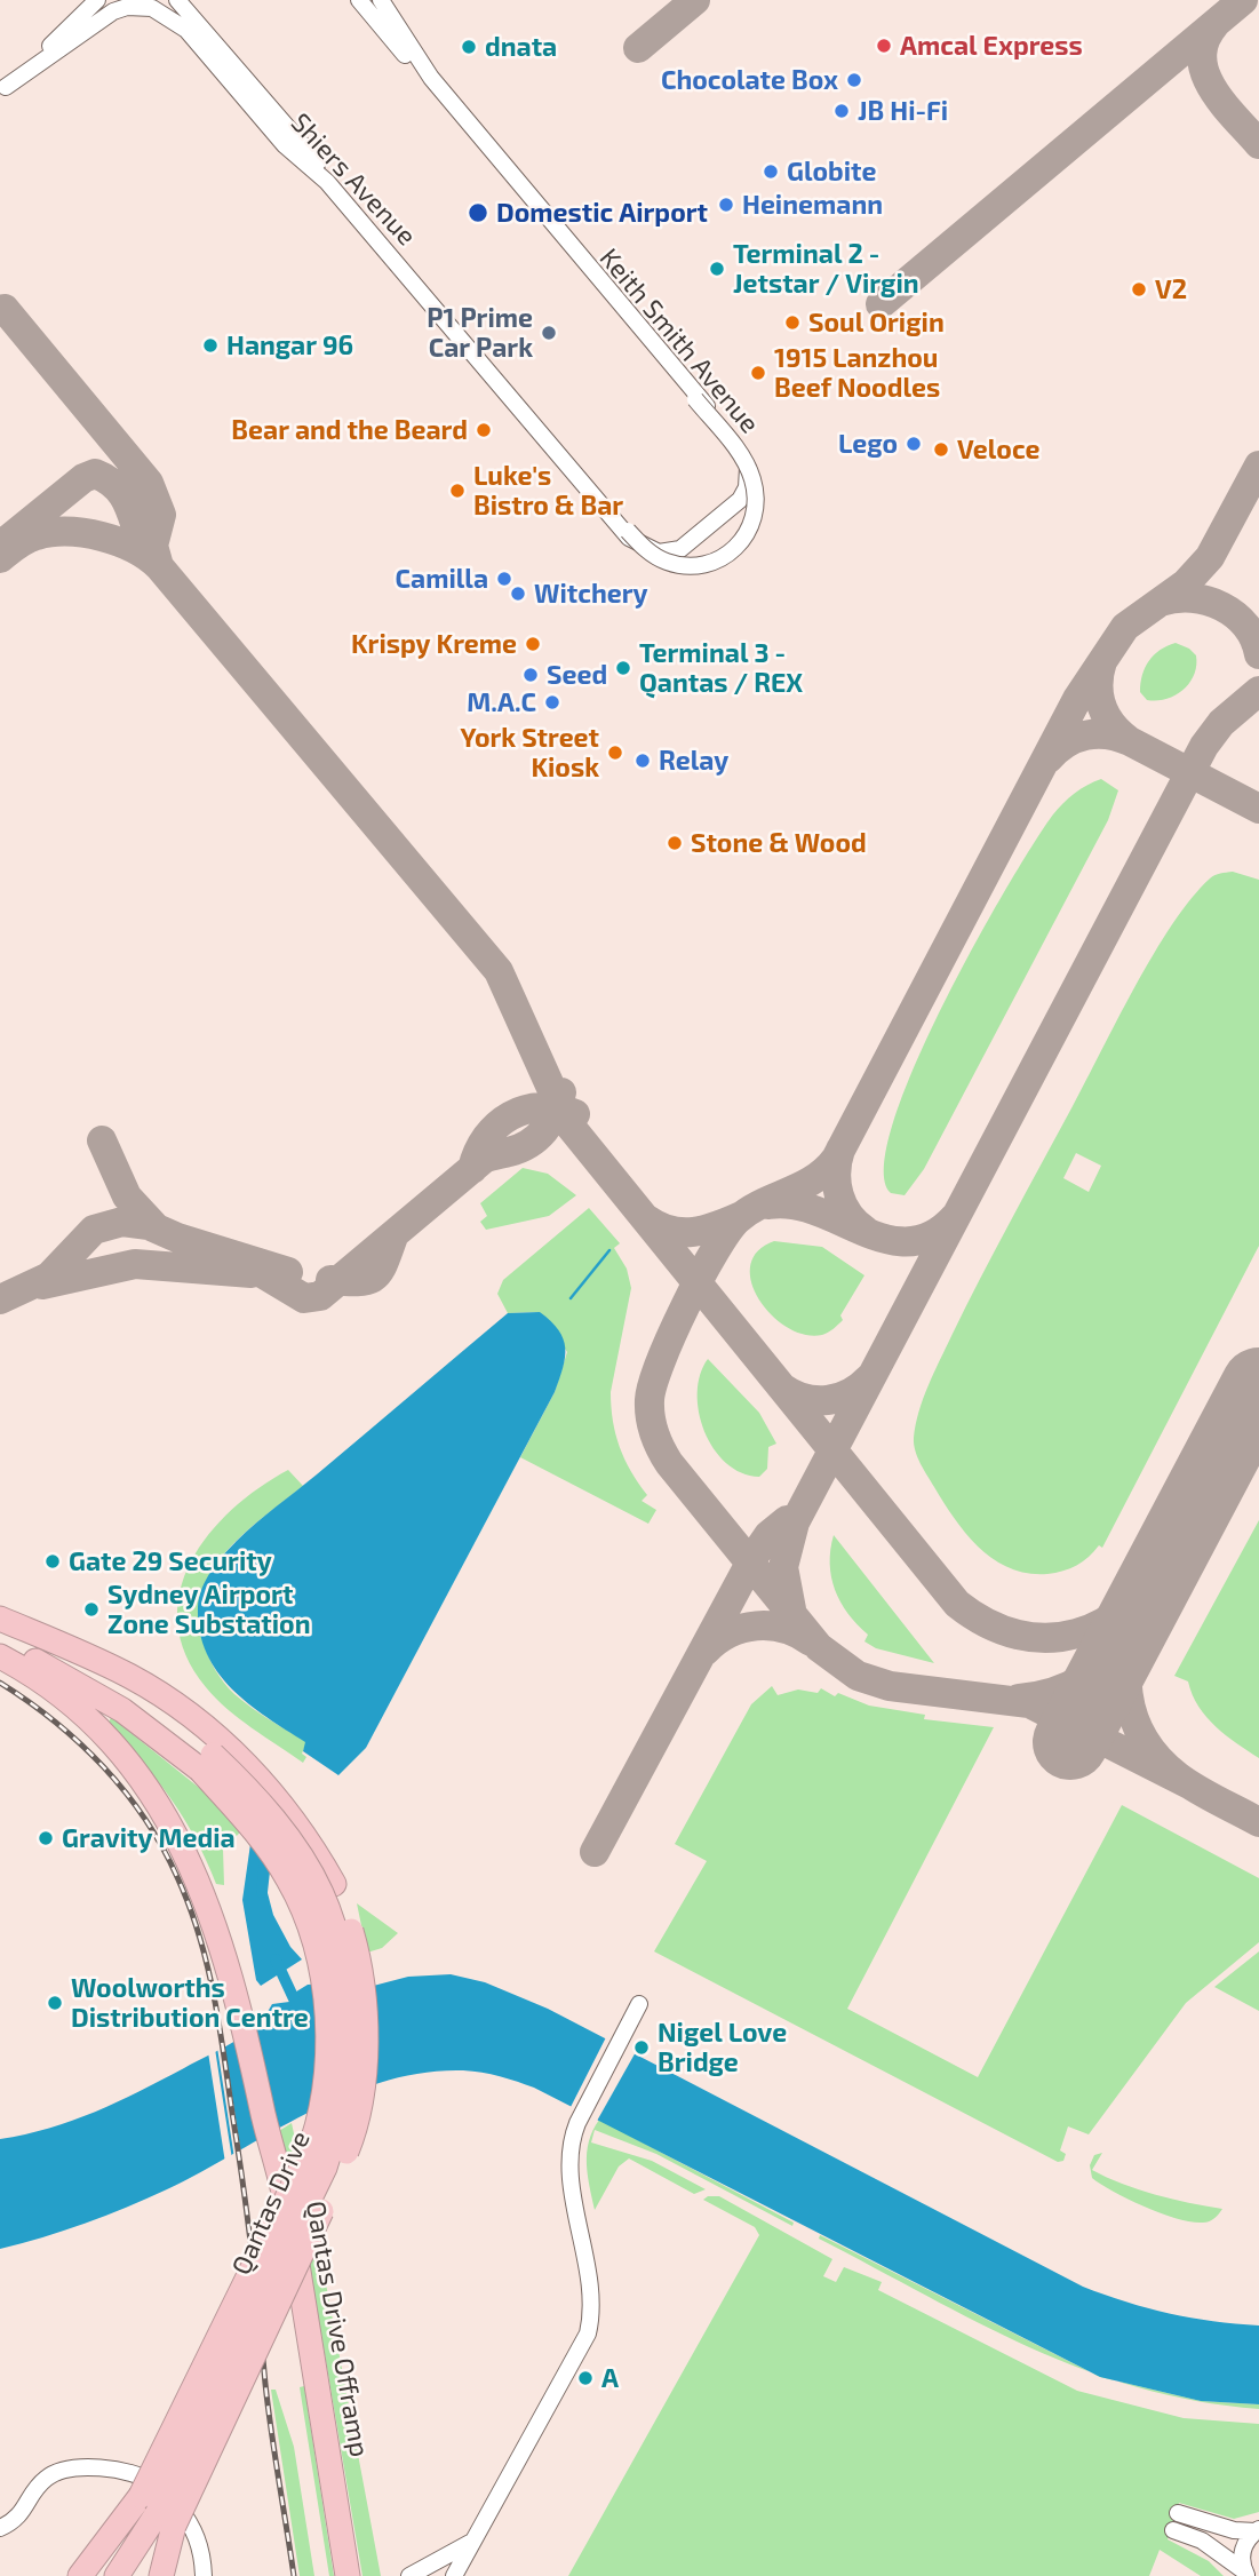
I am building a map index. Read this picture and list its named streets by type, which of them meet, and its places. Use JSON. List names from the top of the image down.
{
  "streets": {
    "highway": ["Qantas Drive", "Qantas Drive Offramp"],
    "street": ["Shiers Avenue", "Keith Smith Avenue"]
  },
  "crossings": [
    ["Shiers Avenue", "Keith Smith Avenue"]
  ],
  "places": [
    "Amcal Express",
    "dnata",
    "Chocolate Box",
    "JB Hi-Fi",
    "Globite",
    "Heinemann",
    "Domestic Airport",
    "Terminal 2 - Jetstar / Virgin",
    "V2",
    "Soul Origin",
    "P1 Prime Car Park",
    "Hangar 96",
    "1915 Lanzhou Beef Noodles",
    "Bear and the Beard",
    "Lego",
    "Veloce",
    "Luke's Bistro & Bar",
    "Camilla",
    "Witchery",
    "Krispy Kreme",
    "Terminal 3 - Qantas / REX",
    "Seed",
    "M.A.C",
    "York Street Kiosk",
    "Relay",
    "Stone & Wood",
    "Gate 29 Security",
    "Sydney Airport Zone Substation",
    "Gravity Media",
    "Woolworths Distribution Centre",
    "Nigel Love Bridge",
    "A"
  ]
}
